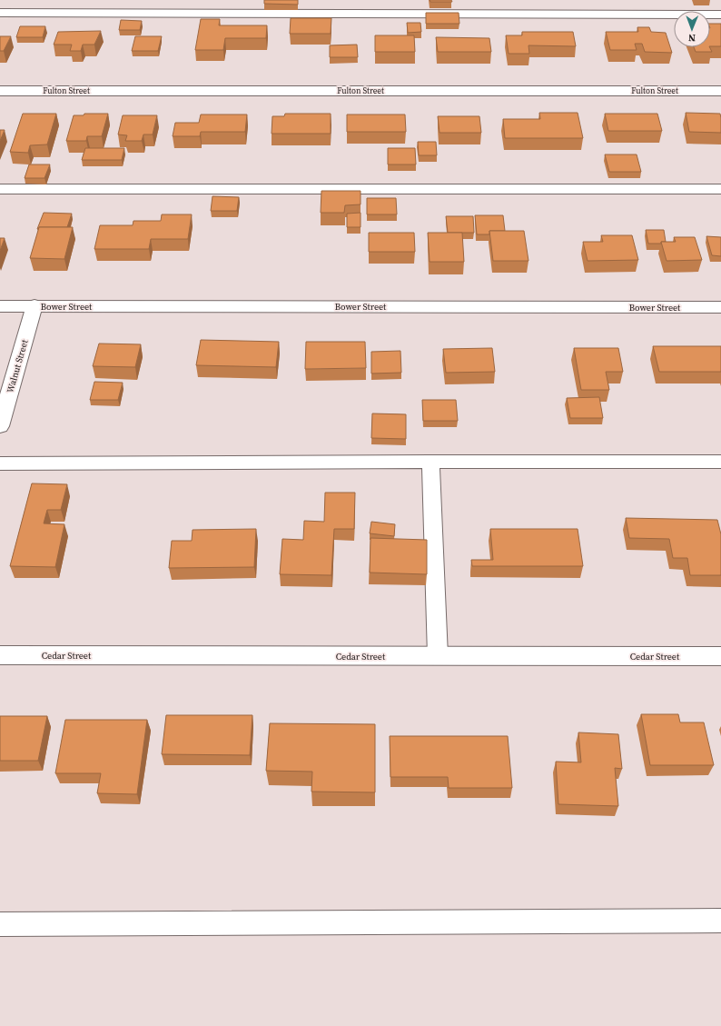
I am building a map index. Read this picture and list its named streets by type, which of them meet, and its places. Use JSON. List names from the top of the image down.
{
  "streets": {
    "street": [
      "Fulton Street",
      "Bower Street",
      "Walnut Street",
      "Cedar Street"
    ]
  },
  "crossings": [
    ["Bower Street", "Walnut Street"]
  ],
  "north": "bottom"
}
